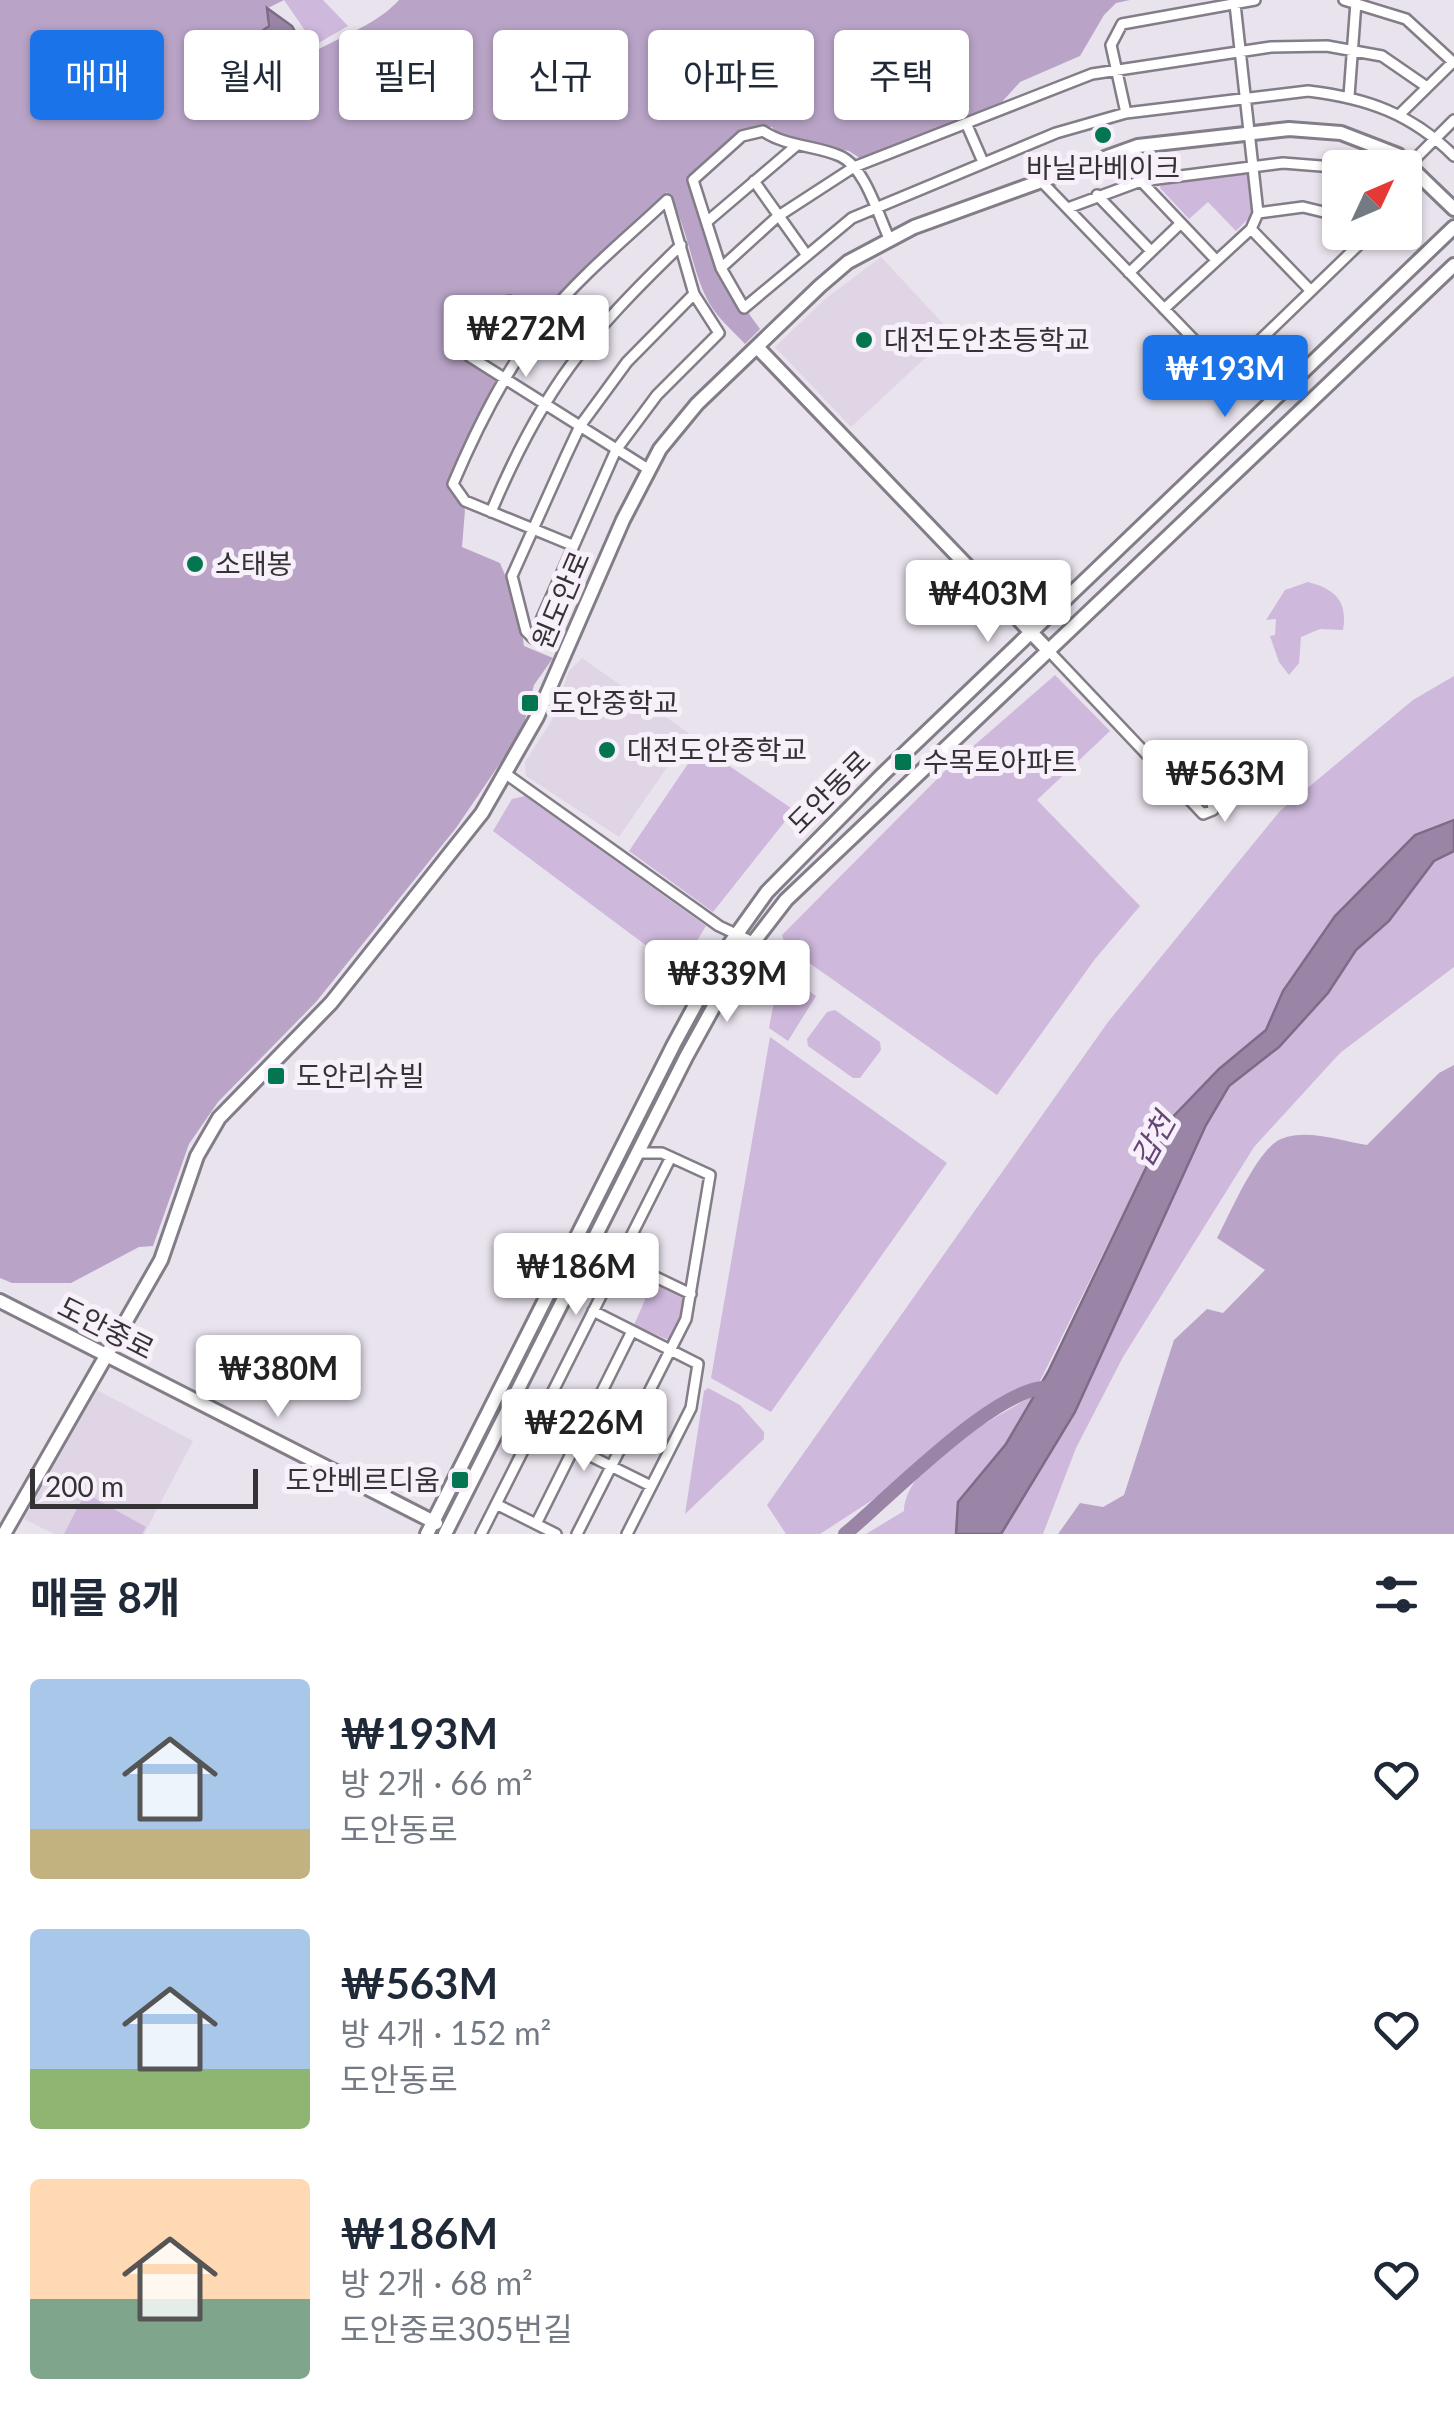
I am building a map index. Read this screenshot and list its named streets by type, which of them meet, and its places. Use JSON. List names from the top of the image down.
{
  "streets": {
    "main road": ["원도안로", "도안동로", "도안중로"]
  },
  "crossings": [
    ["원도안로", "도안중로"],
    ["도안동로", "도안중로"]
  ],
  "water": ["갑천"],
  "places": {
    "other": [
      "바닐라베이크",
      "대전도안초등학교",
      "소태봉",
      "대전도안중학교"
    ],
    "transit": [
      "도안중학교",
      "수목토아파트",
      "도안리슈빌",
      "도안베르디움"
    ]
  },
  "scale_bar": "200 m",
  "north": "top right",
  "page": {
    "chip": [
      "매매",
      "월세",
      "필터",
      "신규",
      "아파트",
      "주택"
    ],
    "price": [
      "₩272M",
      "₩193M",
      "₩403M",
      "₩563M",
      "₩339M",
      "₩186M",
      "₩380M",
      "₩226M"
    ],
    "scale": "200 m",
    "heading": "매물 8개",
    "list": [
      {
        "name": "₩193M",
        "note": "방 2개 · 66 m² · 도안동로"
      },
      {
        "name": "₩563M",
        "note": "방 4개 · 152 m² · 도안동로"
      },
      {
        "name": "₩186M",
        "note": "방 2개 · 68 m² · 도안중로305번길"
      }
    ]
  }
}
